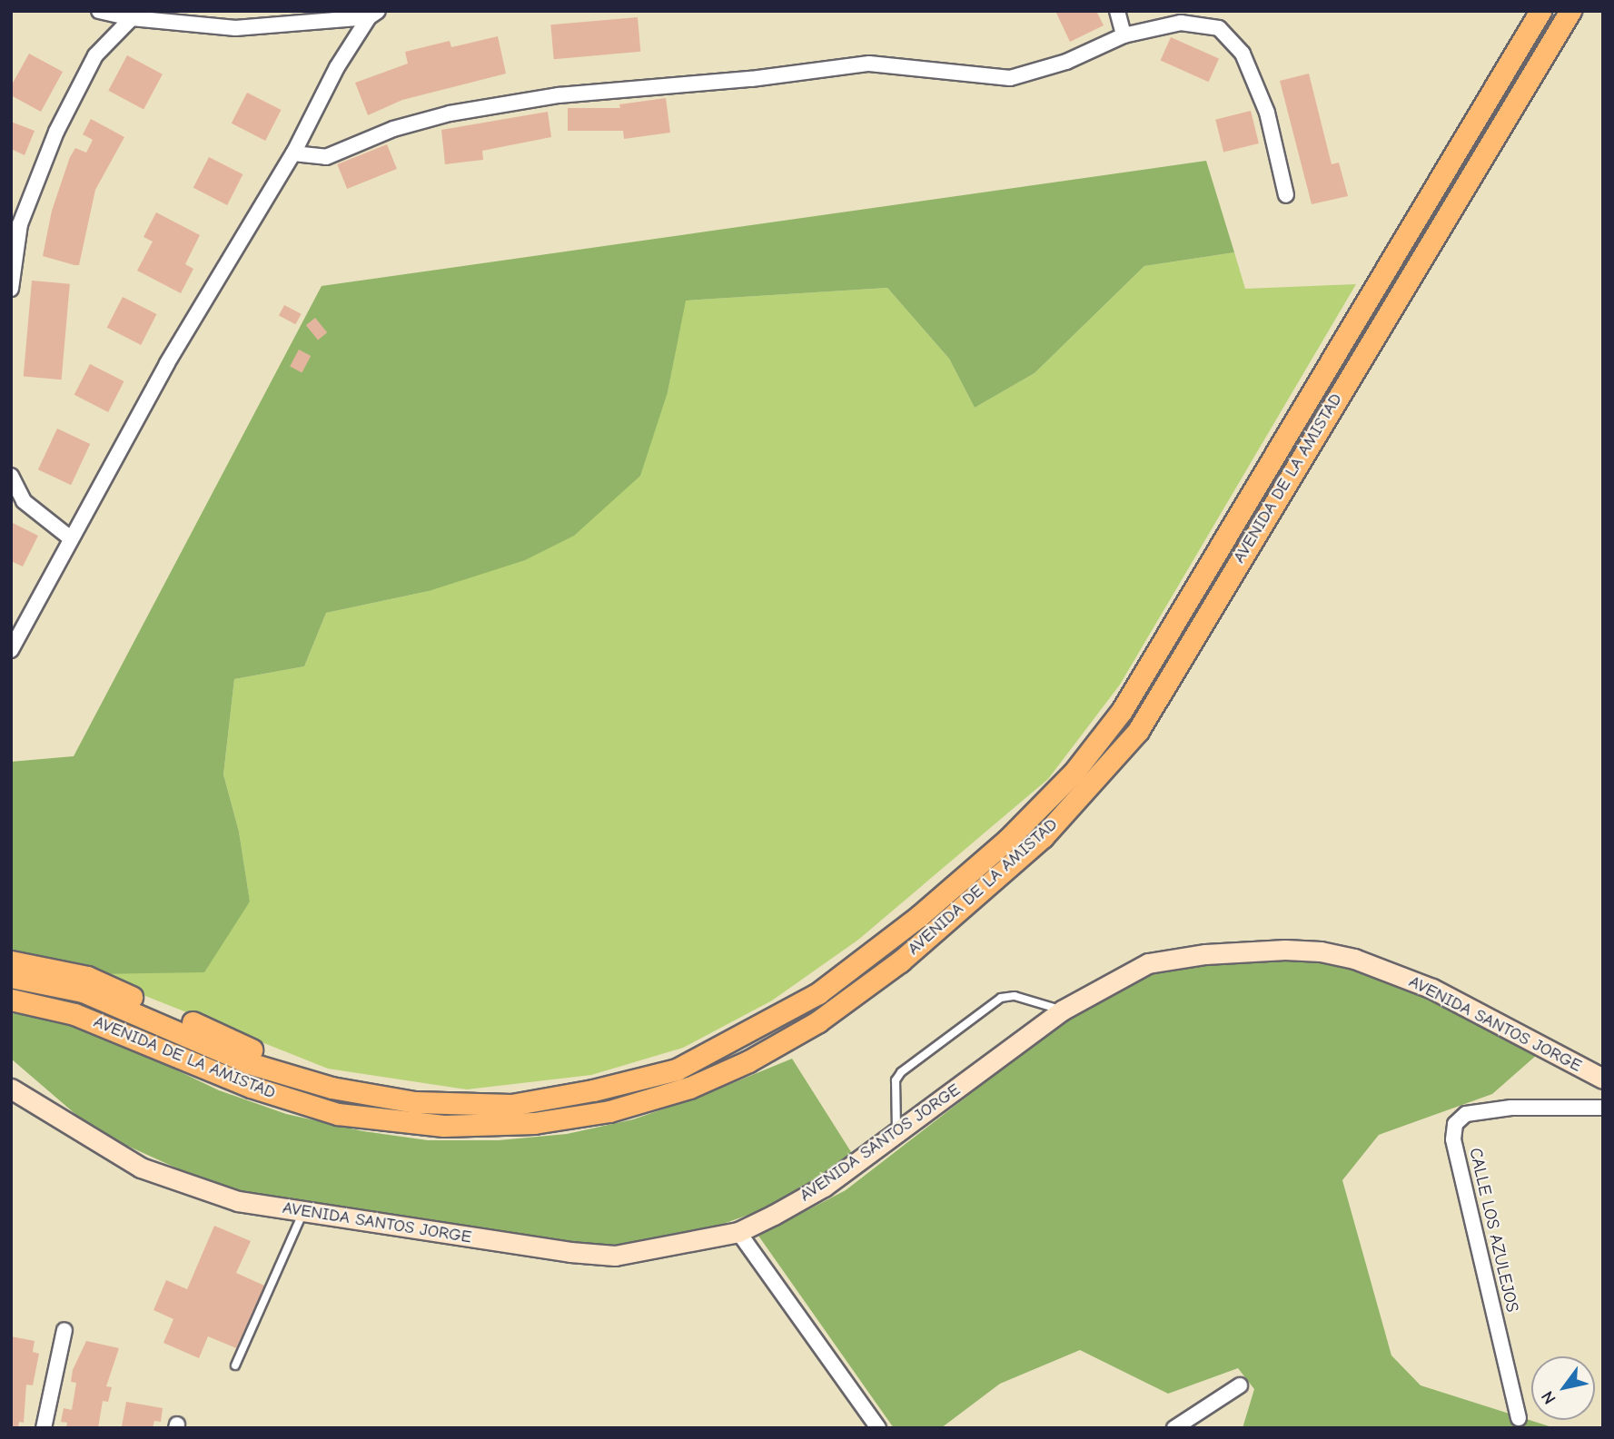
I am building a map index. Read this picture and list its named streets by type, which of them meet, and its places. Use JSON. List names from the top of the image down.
{
  "streets": {
    "main road": ["AVENIDA DE LA AMISTAD", "AVENIDA SANTOS JORGE"],
    "street": ["CALLE LOS AZULEJOS"]
  },
  "north": "bottom left"
}
